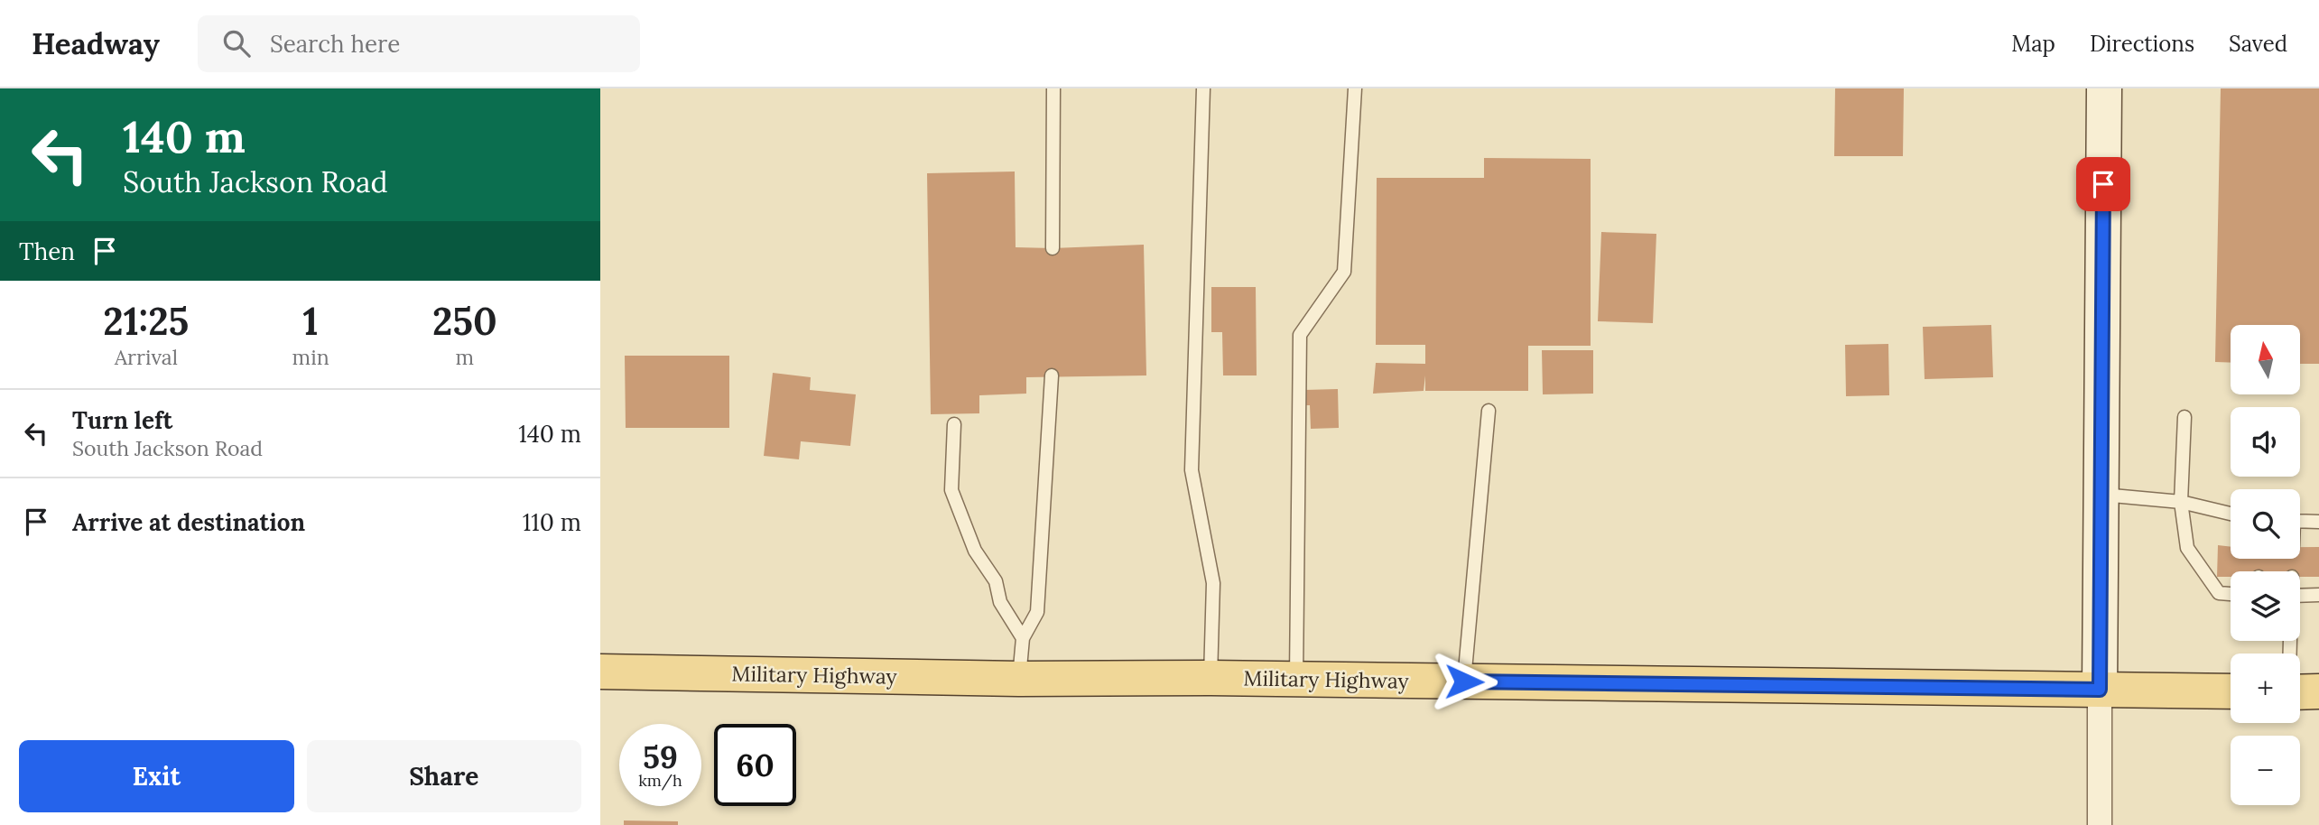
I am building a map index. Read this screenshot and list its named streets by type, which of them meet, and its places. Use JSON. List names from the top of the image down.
{
  "streets": {
    "main road": ["Military Highway"]
  },
  "north": "top",
  "page": {
    "header": "Headway",
    "search": "Search here",
    "nav": ["Map", "Directions", "Saved"],
    "turn": ["140 m", "South Jackson Road"],
    "then": "Then",
    "eta": [
      "21:25",
      "Arrival",
      "1",
      "min",
      "250",
      "m"
    ],
    "map_buttons": ["+", "−"],
    "list": [
      {
        "name": "Turn left",
        "note": "South Jackson Road",
        "value": "140 m"
      },
      {
        "name": "Arrive at destination",
        "value": "110 m"
      }
    ],
    "speed": "59 km/h",
    "limit": "60",
    "buttons": ["Exit", "Share"]
  }
}
